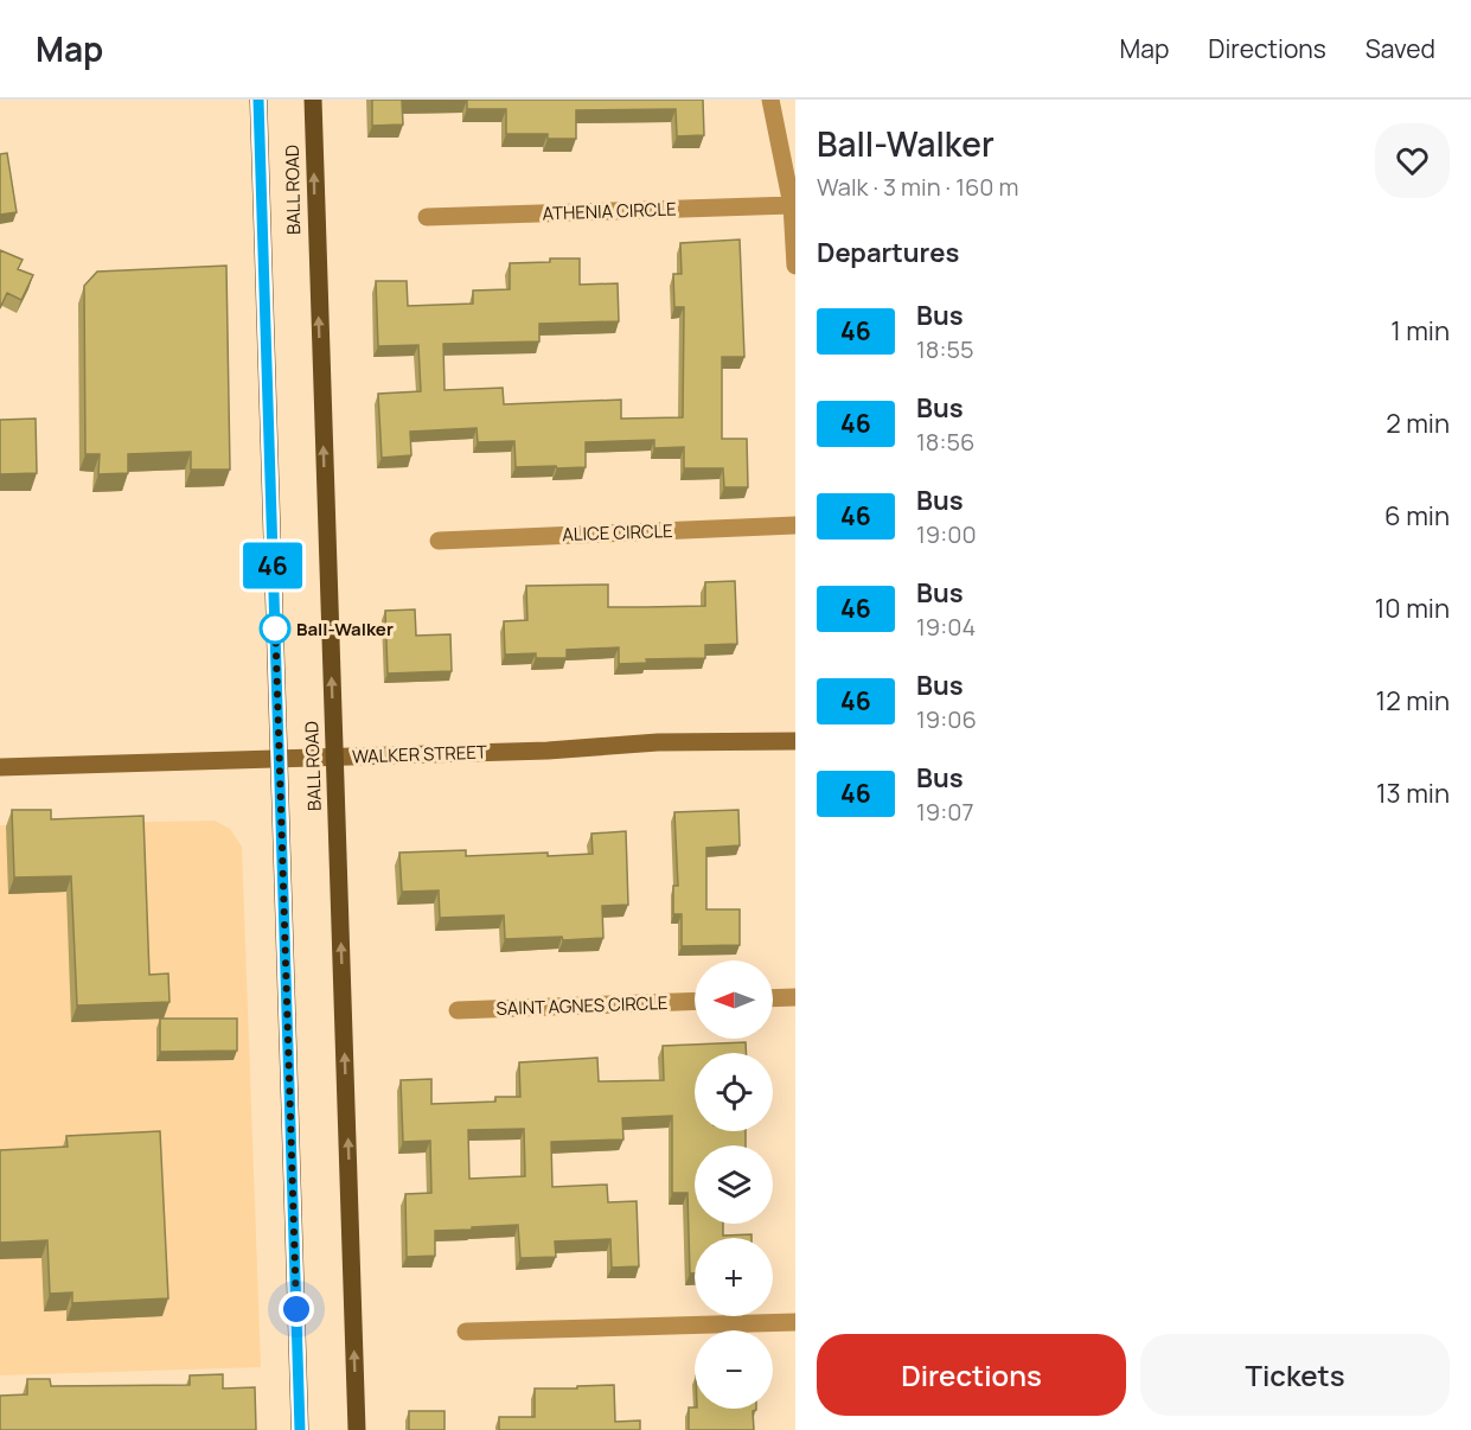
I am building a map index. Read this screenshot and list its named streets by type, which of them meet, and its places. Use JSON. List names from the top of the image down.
{
  "streets": {
    "main road": ["BALL ROAD", "WALKER STREET"],
    "street": ["ATHENIA CIRCLE", "ALICE CIRCLE", "SAINT AGNES CIRCLE"]
  },
  "crossings": [
    ["BALL ROAD", "WALKER STREET"]
  ],
  "places": ["Ball-Walker"],
  "lines": ["bus line 46"],
  "north": "left",
  "page": {
    "header": "Map",
    "nav": ["Map", "Directions", "Saved"],
    "on_map": "46",
    "heading": [
      ["Ball-Walker", "Walk · 3 min · 160 m"],
      "Departures"
    ],
    "list": [
      {
        "mark": "46",
        "name": "Bus",
        "note": "18:55",
        "value": "1 min"
      },
      {
        "mark": "46",
        "name": "Bus",
        "note": "18:56",
        "value": "2 min"
      },
      {
        "mark": "46",
        "name": "Bus",
        "note": "19:00",
        "value": "6 min"
      },
      {
        "mark": "46",
        "name": "Bus",
        "note": "19:04",
        "value": "10 min"
      },
      {
        "mark": "46",
        "name": "Bus",
        "note": "19:06",
        "value": "12 min"
      },
      {
        "mark": "46",
        "name": "Bus",
        "note": "19:07",
        "value": "13 min"
      }
    ],
    "map_buttons": ["+", "−"],
    "buttons": ["Directions", "Tickets"]
  }
}
